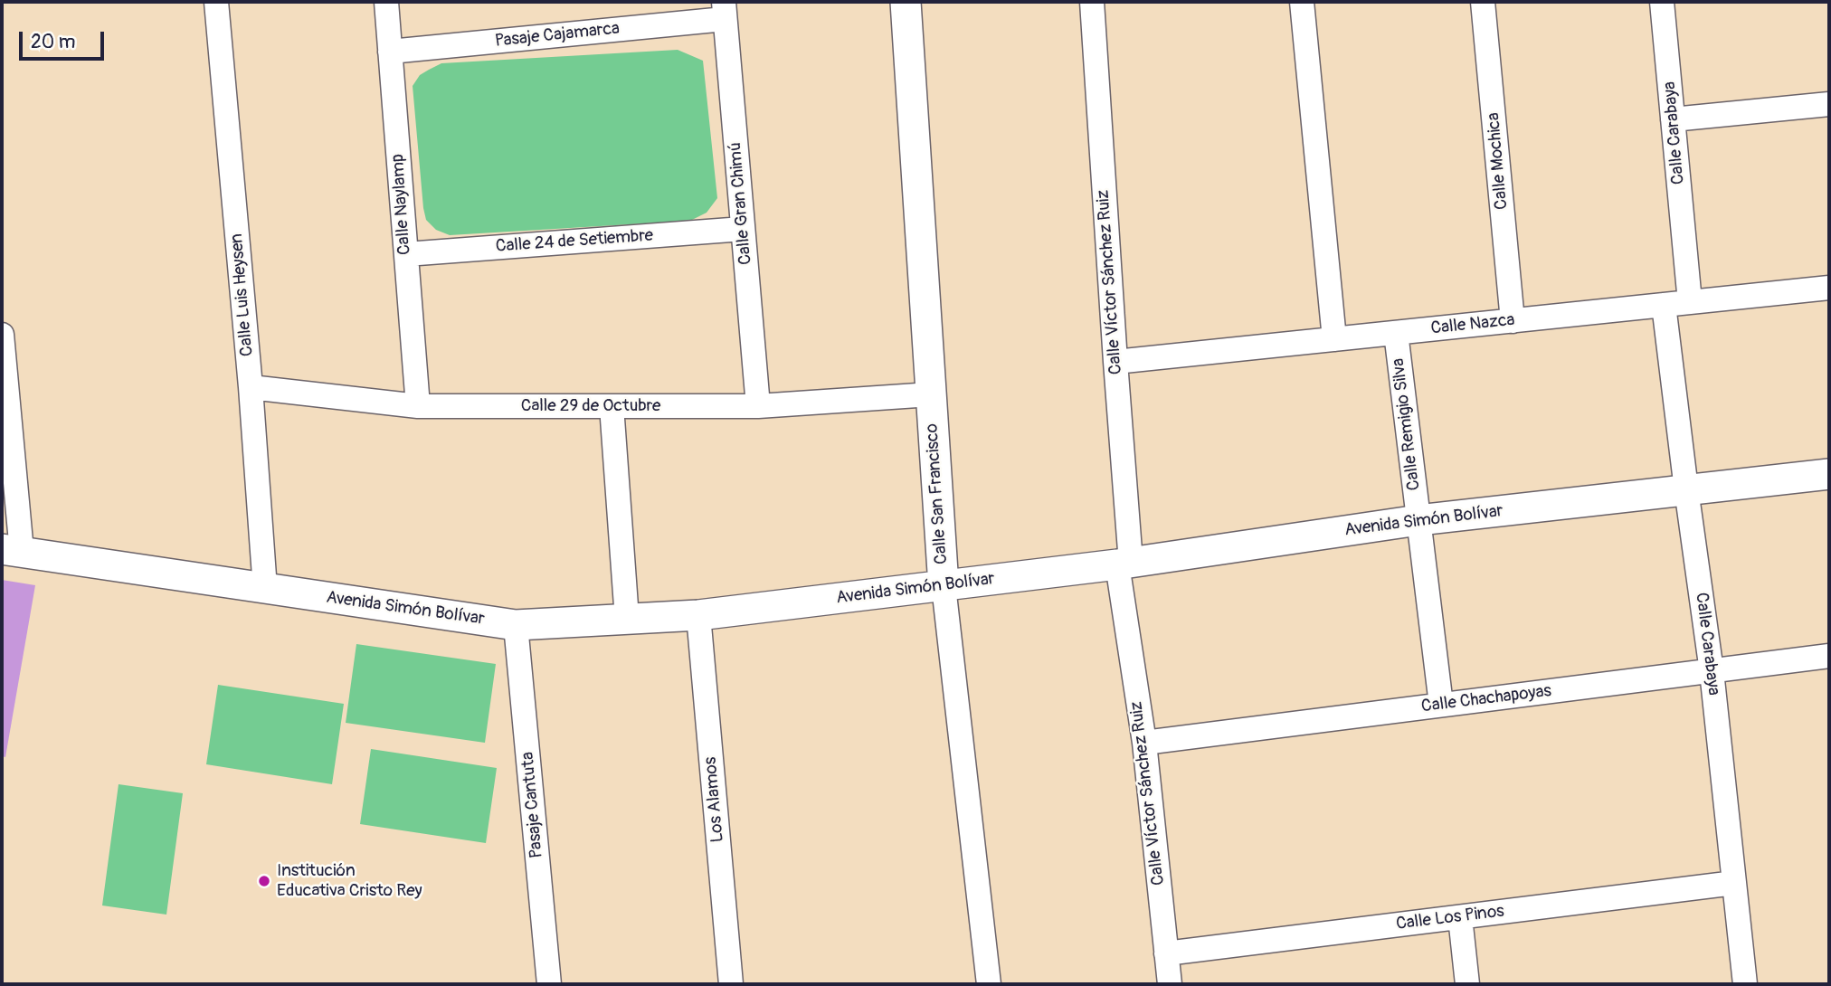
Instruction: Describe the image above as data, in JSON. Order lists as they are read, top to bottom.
{
  "streets": {
    "street": [
      "Pasaje Cajamarca",
      "Calle Carabaya",
      "Calle Mochica",
      "Calle Gran Chimú",
      "Calle Naylamp",
      "Calle 24 de Setiembre",
      "Calle Víctor Sánchez Ruiz",
      "Calle Luis Heysen",
      "Calle Nazca",
      "Calle 29 de Octubre",
      "Calle Remigio Silva",
      "Calle San Francisco",
      "Avenida Simón Bolívar",
      "Calle Chachapoyas",
      "Los Alamos",
      "Pasaje Cantuta",
      "Calle Los Pinos"
    ]
  },
  "crossings": [
    ["Pasaje Cajamarca", "Calle Gran Chimú"],
    ["Pasaje Cajamarca", "Calle Naylamp"],
    ["Calle Carabaya", "Calle Nazca"],
    ["Calle Carabaya", "Avenida Simón Bolívar"],
    ["Calle Carabaya", "Calle Chachapoyas"],
    ["Calle Carabaya", "Calle Los Pinos"],
    ["Calle Mochica", "Calle Nazca"],
    ["Calle Gran Chimú", "Calle 24 de Setiembre"],
    ["Calle Gran Chimú", "Calle 29 de Octubre"],
    ["Calle Naylamp", "Calle 24 de Setiembre"],
    ["Calle Naylamp", "Calle 29 de Octubre"],
    ["Calle Víctor Sánchez Ruiz", "Calle Nazca"],
    ["Calle Víctor Sánchez Ruiz", "Avenida Simón Bolívar"],
    ["Calle Víctor Sánchez Ruiz", "Calle Chachapoyas"],
    ["Calle Víctor Sánchez Ruiz", "Calle Los Pinos"],
    ["Calle Luis Heysen", "Calle 29 de Octubre"],
    ["Calle Luis Heysen", "Avenida Simón Bolívar"],
    ["Calle Nazca", "Calle Remigio Silva"],
    ["Calle 29 de Octubre", "Calle San Francisco"],
    ["Calle Remigio Silva", "Avenida Simón Bolívar"],
    ["Calle Remigio Silva", "Calle Chachapoyas"],
    ["Calle San Francisco", "Avenida Simón Bolívar"],
    ["Avenida Simón Bolívar", "Los Alamos"],
    ["Avenida Simón Bolívar", "Pasaje Cantuta"]
  ],
  "places": ["Institución Educativa Cristo Rey"],
  "scale_bar": "20 m"
}
